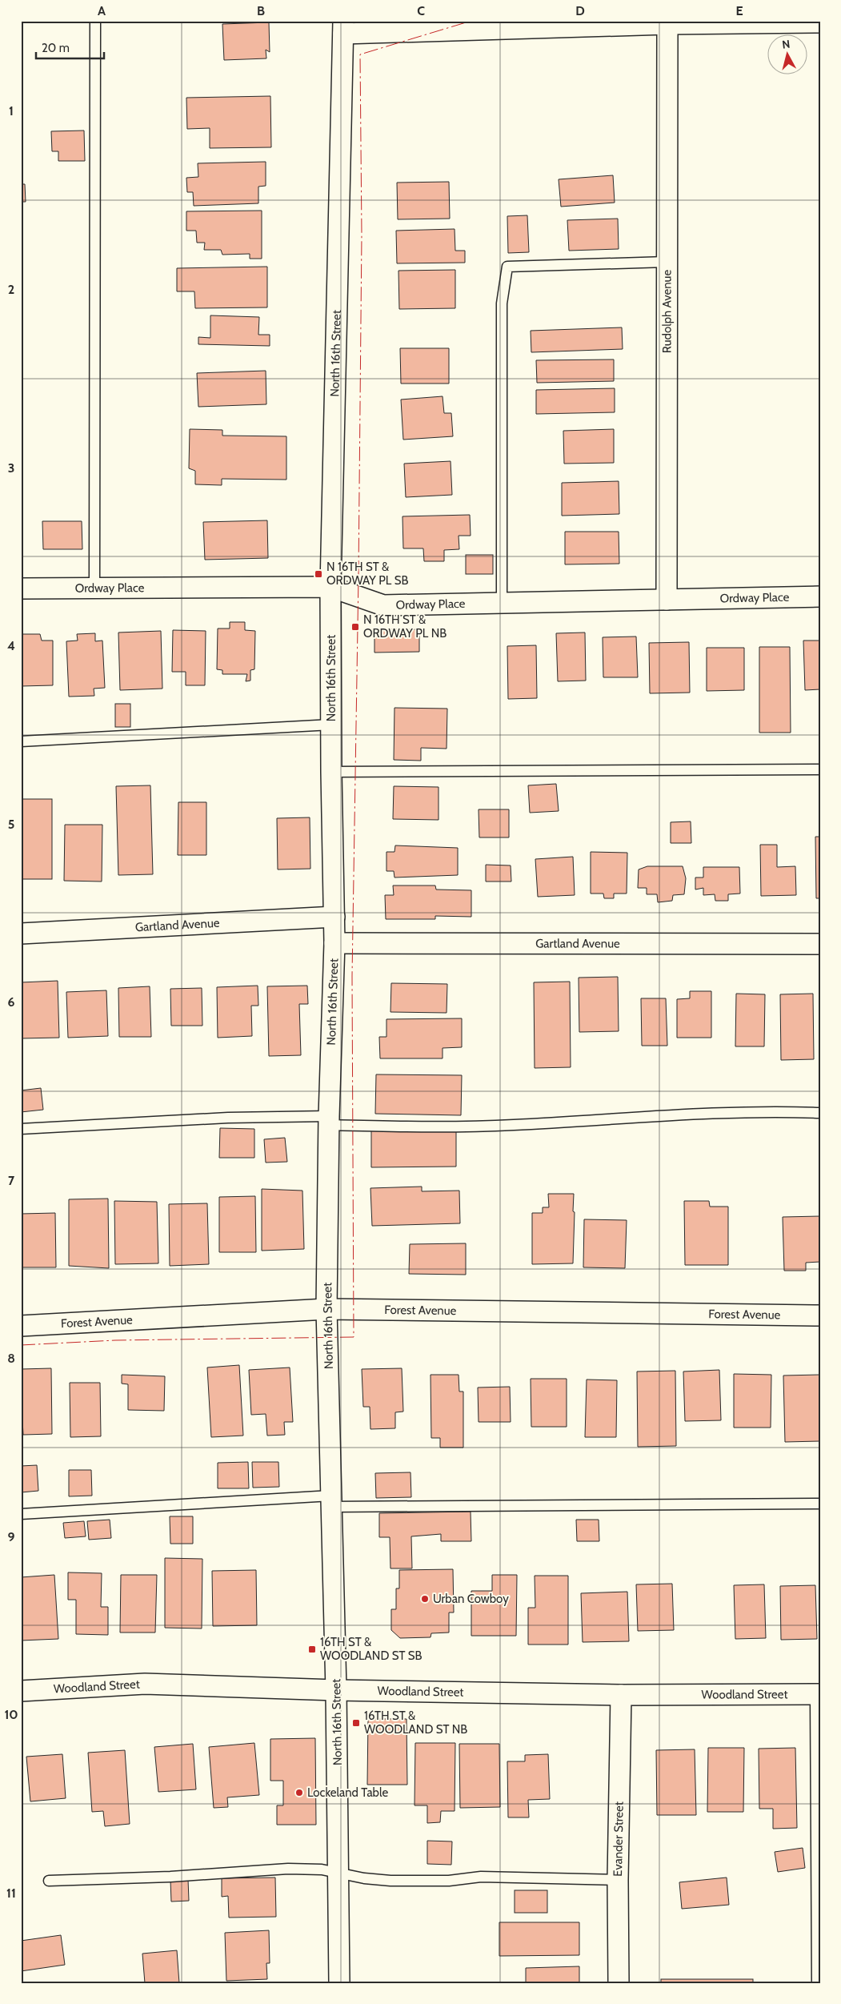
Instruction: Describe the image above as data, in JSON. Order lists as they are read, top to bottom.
{
  "streets": {
    "street": [
      "Rudolph Avenue",
      "North 16th Street",
      "Ordway Place",
      "Gartland Avenue",
      "Forest Avenue",
      "Woodland Street",
      "Evander Street"
    ]
  },
  "crossings": [
    ["Rudolph Avenue", "Ordway Place"],
    ["North 16th Street", "Ordway Place"],
    ["North 16th Street", "Gartland Avenue"],
    ["North 16th Street", "Forest Avenue"],
    ["North 16th Street", "Woodland Street"],
    ["Woodland Street", "Evander Street"]
  ],
  "places": {
    "transit": [
      "N 16TH ST & ORDWAY PL SB",
      "N 16TH ST & ORDWAY PL NB",
      "16TH ST & WOODLAND ST SB",
      "16TH ST & WOODLAND ST NB"
    ],
    "other": ["Urban Cowboy", "Lockeland Table"]
  },
  "scale_bar": "20 m",
  "north": "top",
  "grid": {
    "columns": [
      "A",
      "B",
      "C",
      "D",
      "E"
    ],
    "rows": [
      "1",
      "2",
      "3",
      "4",
      "5",
      "6",
      "7",
      "8",
      "9",
      "10",
      "11"
    ]
  }
}
